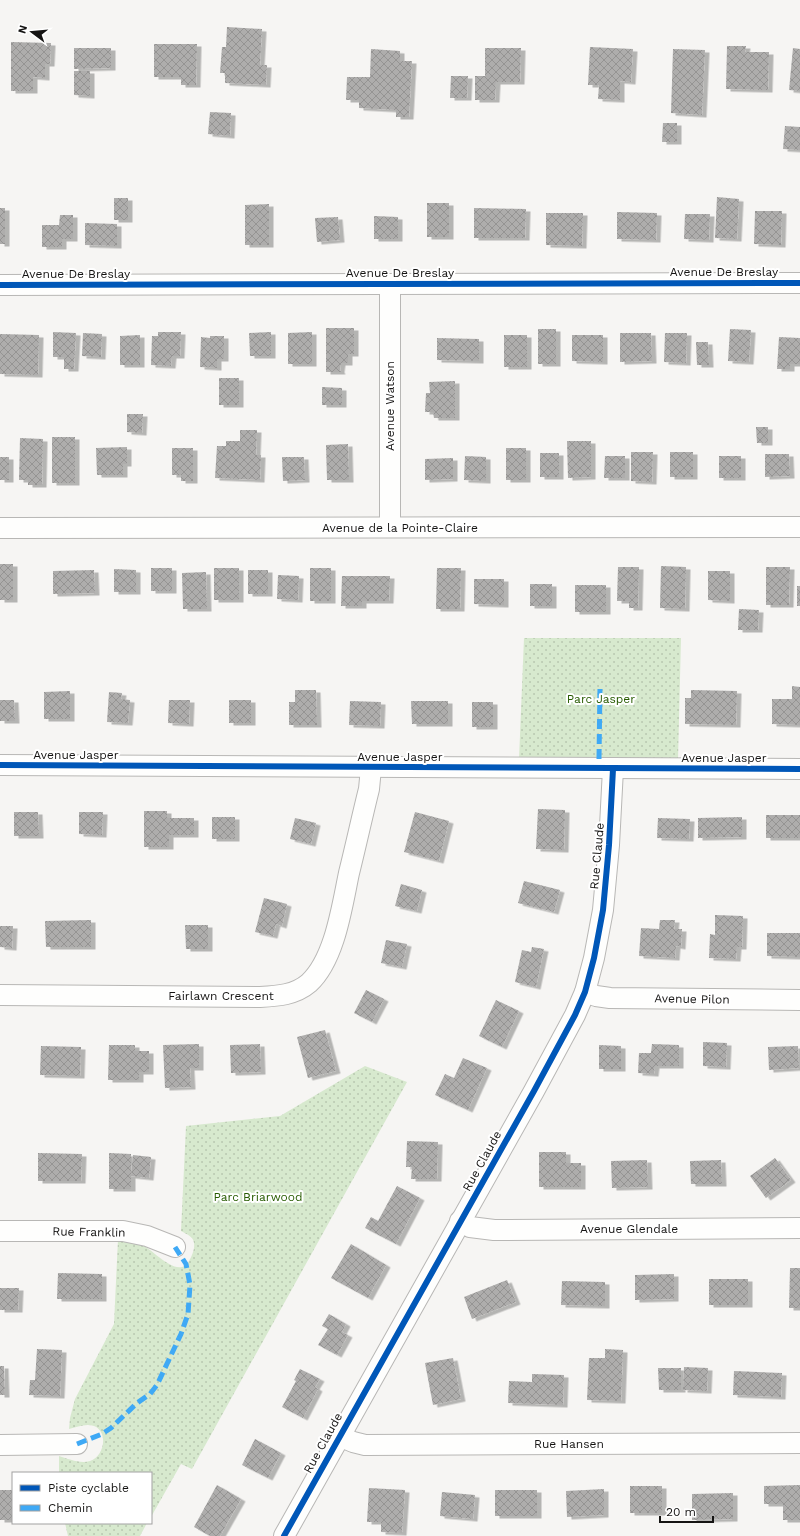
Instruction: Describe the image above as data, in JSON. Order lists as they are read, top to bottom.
{
  "streets": {
    "street": [
      "Avenue De Breslay",
      "Avenue Watson",
      "Avenue de la Pointe-Claire",
      "Avenue Jasper",
      "Rue Claude",
      "Fairlawn Crescent",
      "Avenue Pilon",
      "Avenue Glendale",
      "Rue Franklin",
      "Rue Hansen"
    ]
  },
  "crossings": [
    ["Avenue De Breslay", "Avenue Watson"],
    ["Avenue Watson", "Avenue de la Pointe-Claire"],
    ["Avenue Jasper", "Rue Claude"],
    ["Avenue Jasper", "Fairlawn Crescent"],
    ["Rue Claude", "Avenue Pilon"],
    ["Rue Claude", "Avenue Glendale"],
    ["Rue Claude", "Rue Hansen"]
  ],
  "parks": ["Parc Jasper", "Parc Briarwood"],
  "legend": ["Piste cyclable", "Chemin"],
  "scale_bar": "20 m",
  "north": "left"
}
